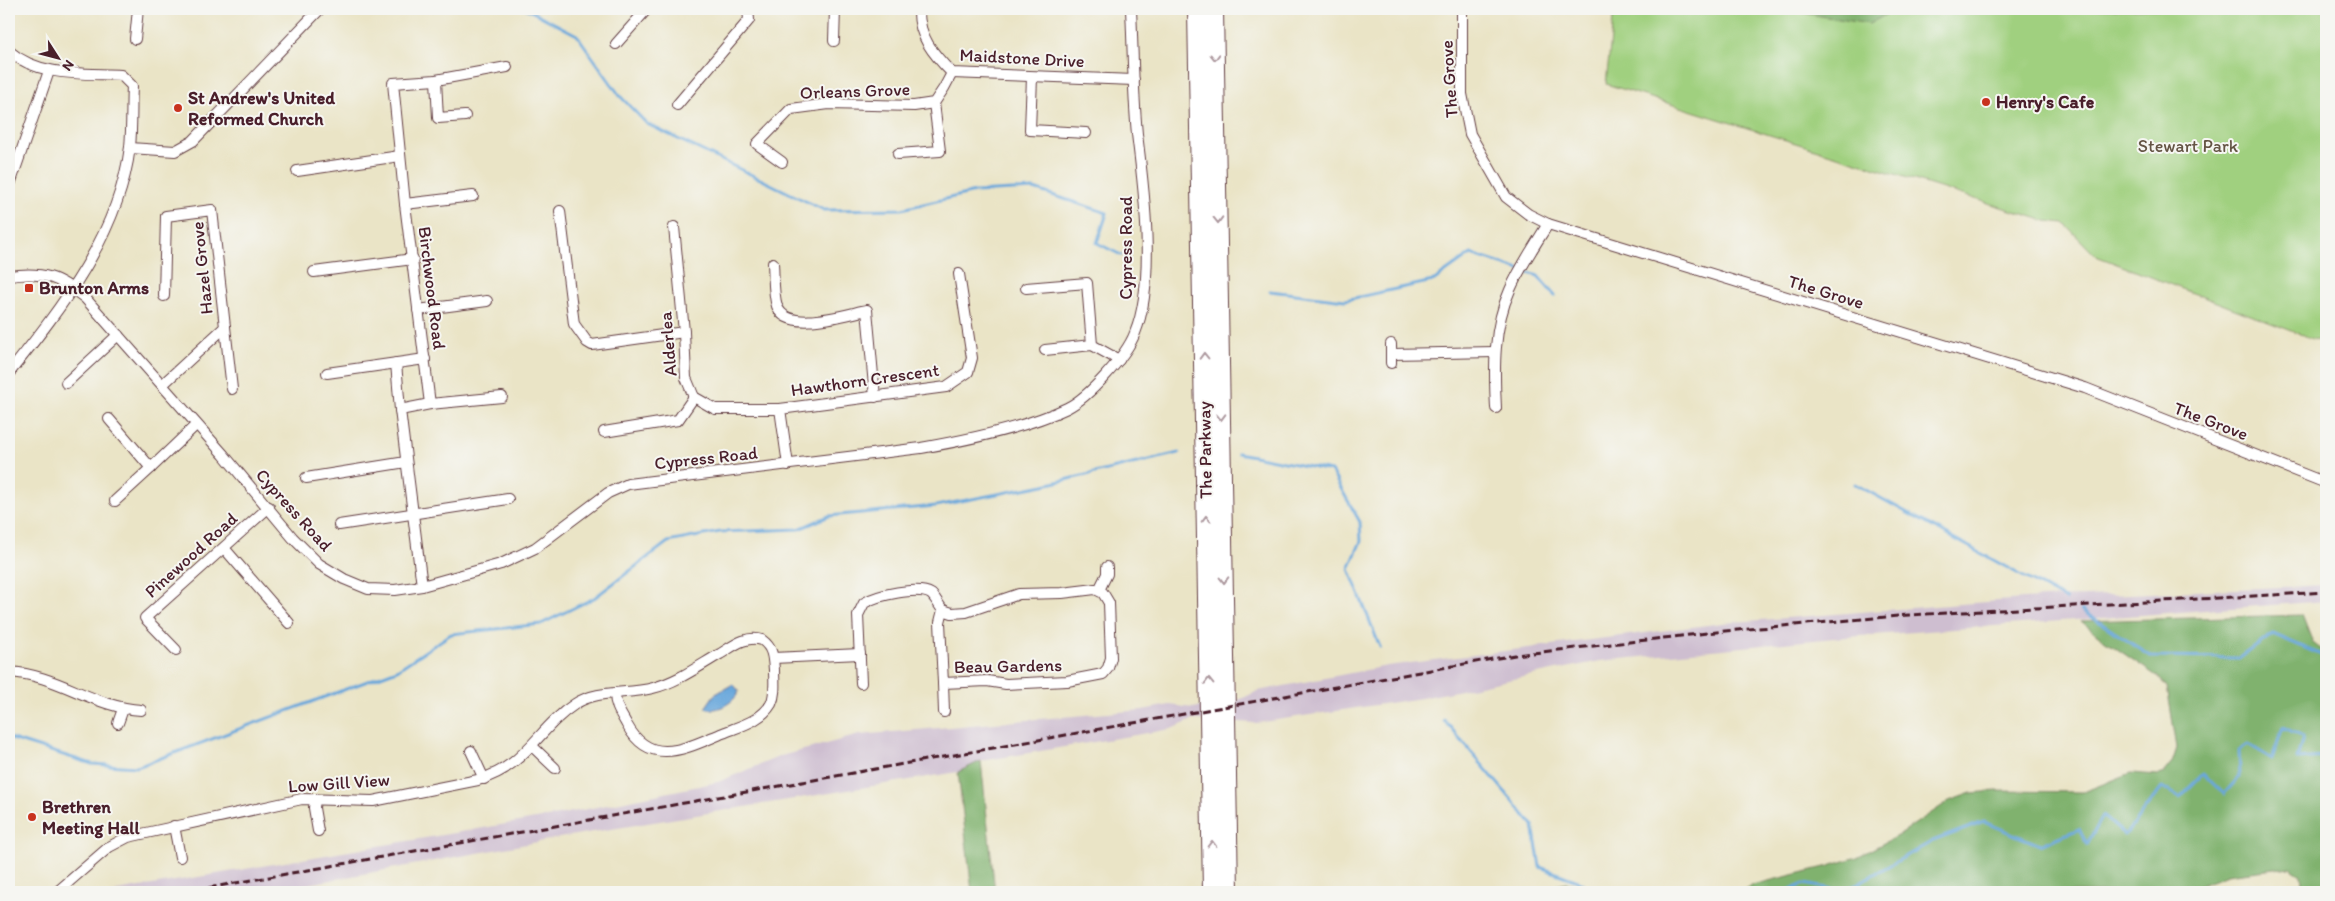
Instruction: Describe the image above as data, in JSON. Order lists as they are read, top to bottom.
{
  "streets": {
    "highway": ["The Parkway"],
    "street": [
      "Maidstone Drive",
      "The Grove",
      "Orleans Grove",
      "Cypress Road",
      "Hazel Grove",
      "Birchwood Road",
      "Alderlea",
      "Hawthorn Crescent",
      "Pinewood Road",
      "Beau Gardens",
      "Low Gill View"
    ]
  },
  "crossings": [
    ["Maidstone Drive", "Orleans Grove"],
    ["Maidstone Drive", "Cypress Road"],
    ["Cypress Road", "Hazel Grove"],
    ["Cypress Road", "Hawthorn Crescent"],
    ["Cypress Road", "Pinewood Road"],
    ["Alderlea", "Hawthorn Crescent"]
  ],
  "parks": ["Stewart Park"],
  "places": {
    "other": ["Henry's Cafe", "St Andrew's United Reformed Church", "Brethren Meeting Hall"],
    "transit": ["Brunton Arms"]
  },
  "north": "bottom right"
}
